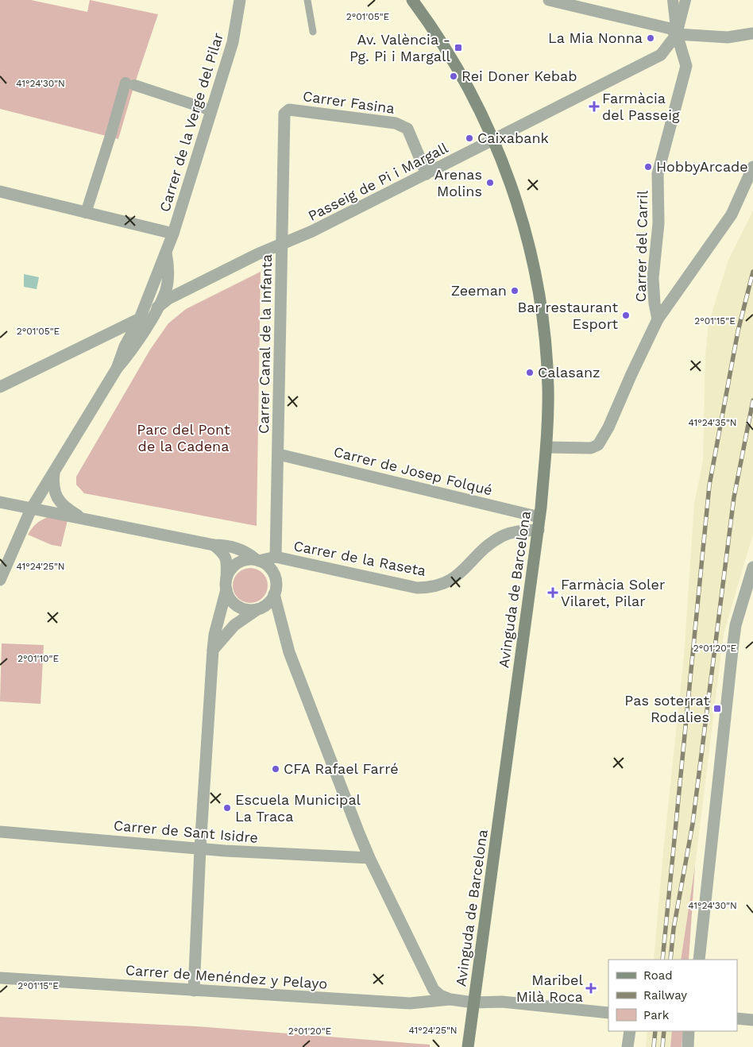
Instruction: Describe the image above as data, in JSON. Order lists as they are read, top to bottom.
{
  "streets": {
    "main road": ["Avinguda de Barcelona"],
    "street": [
      "Carrer Fasina",
      "Carrer de la Verge del Pilar",
      "Passeig de Pi i Margall",
      "Carrer del Carril",
      "Carrer Canal de la Infanta",
      "Carrer de Josep Folqué",
      "Carrer de la Raseta",
      "Carrer de Sant Isidre",
      "Carrer de Menéndez y Pelayo"
    ]
  },
  "crossings": [
    ["Carrer Fasina", "Passeig de Pi i Margall"],
    ["Carrer Fasina", "Carrer Canal de la Infanta"],
    ["Carrer de la Verge del Pilar", "Passeig de Pi i Margall"],
    ["Passeig de Pi i Margall", "Carrer del Carril"],
    ["Passeig de Pi i Margall", "Carrer Canal de la Infanta"],
    ["Passeig de Pi i Margall", "Avinguda de Barcelona"],
    ["Carrer del Carril", "Avinguda de Barcelona"],
    ["Carrer Canal de la Infanta", "Carrer de Josep Folqué"],
    ["Carrer Canal de la Infanta", "Carrer de la Raseta"],
    ["Carrer de Josep Folqué", "Avinguda de Barcelona"],
    ["Carrer de la Raseta", "Avinguda de Barcelona"]
  ],
  "parks": ["Parc del Pont de la Cadena"],
  "places": {
    "other": [
      "La Mia Nonna",
      "Rei Doner Kebab",
      "Caixabank",
      "HobbyArcade",
      "Arenas Molins",
      "Zeeman",
      "Bar restaurant Esport",
      "Calasanz",
      "CFA Rafael Farré",
      "Escuela Municipal La Traca"
    ],
    "transit": ["Av. València - Pg. Pi i Margall", "Pas soterrat Rodalies"],
    "health": ["Farmàcia del Passeig", "Farmàcia Soler Vilaret, Pilar", "Maribel Milà Roca"]
  },
  "legend": ["Road", "Railway", "Park"],
  "coordinates": [
    "2°01'05\"E",
    "41°24'30\"N",
    "2°01'15\"E",
    "41°24'35\"N",
    "41°24'25\"N",
    "2°01'20\"E",
    "2°01'10\"E"
  ]
}
